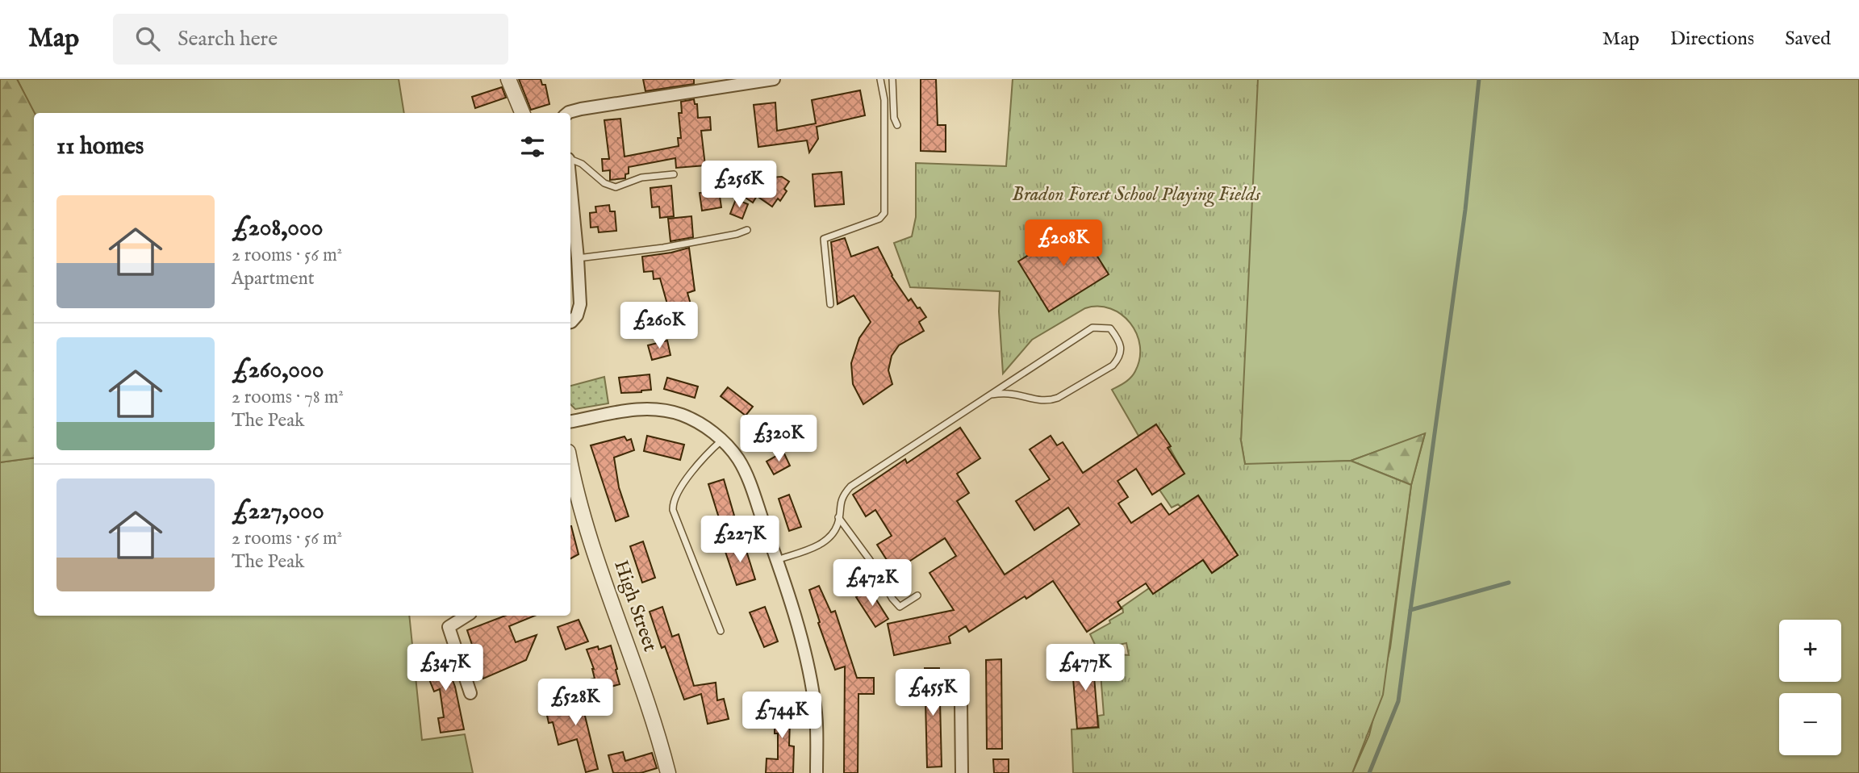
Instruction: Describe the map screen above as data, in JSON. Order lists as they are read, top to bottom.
{
  "streets": {
    "street": ["High Street"]
  },
  "parks": ["Bradon Forest School Playing Fields"],
  "page": {
    "header": "Map",
    "search": "Search here",
    "nav": ["Map", "Directions", "Saved"],
    "heading": "11 homes",
    "price": [
      "£256K",
      "£208K",
      "£260K",
      "£320K",
      "£227K",
      "£472K",
      "£347K",
      "£477K",
      "£455K",
      "£528K",
      "£744K"
    ],
    "list": [
      {
        "name": "£208,000",
        "note": "2 rooms · 56 m² · Apartment"
      },
      {
        "name": "£260,000",
        "note": "2 rooms · 78 m² · The Peak"
      },
      {
        "name": "£227,000",
        "note": "2 rooms · 56 m² · The Peak"
      }
    ],
    "map_buttons": ["+", "−"]
  }
}
